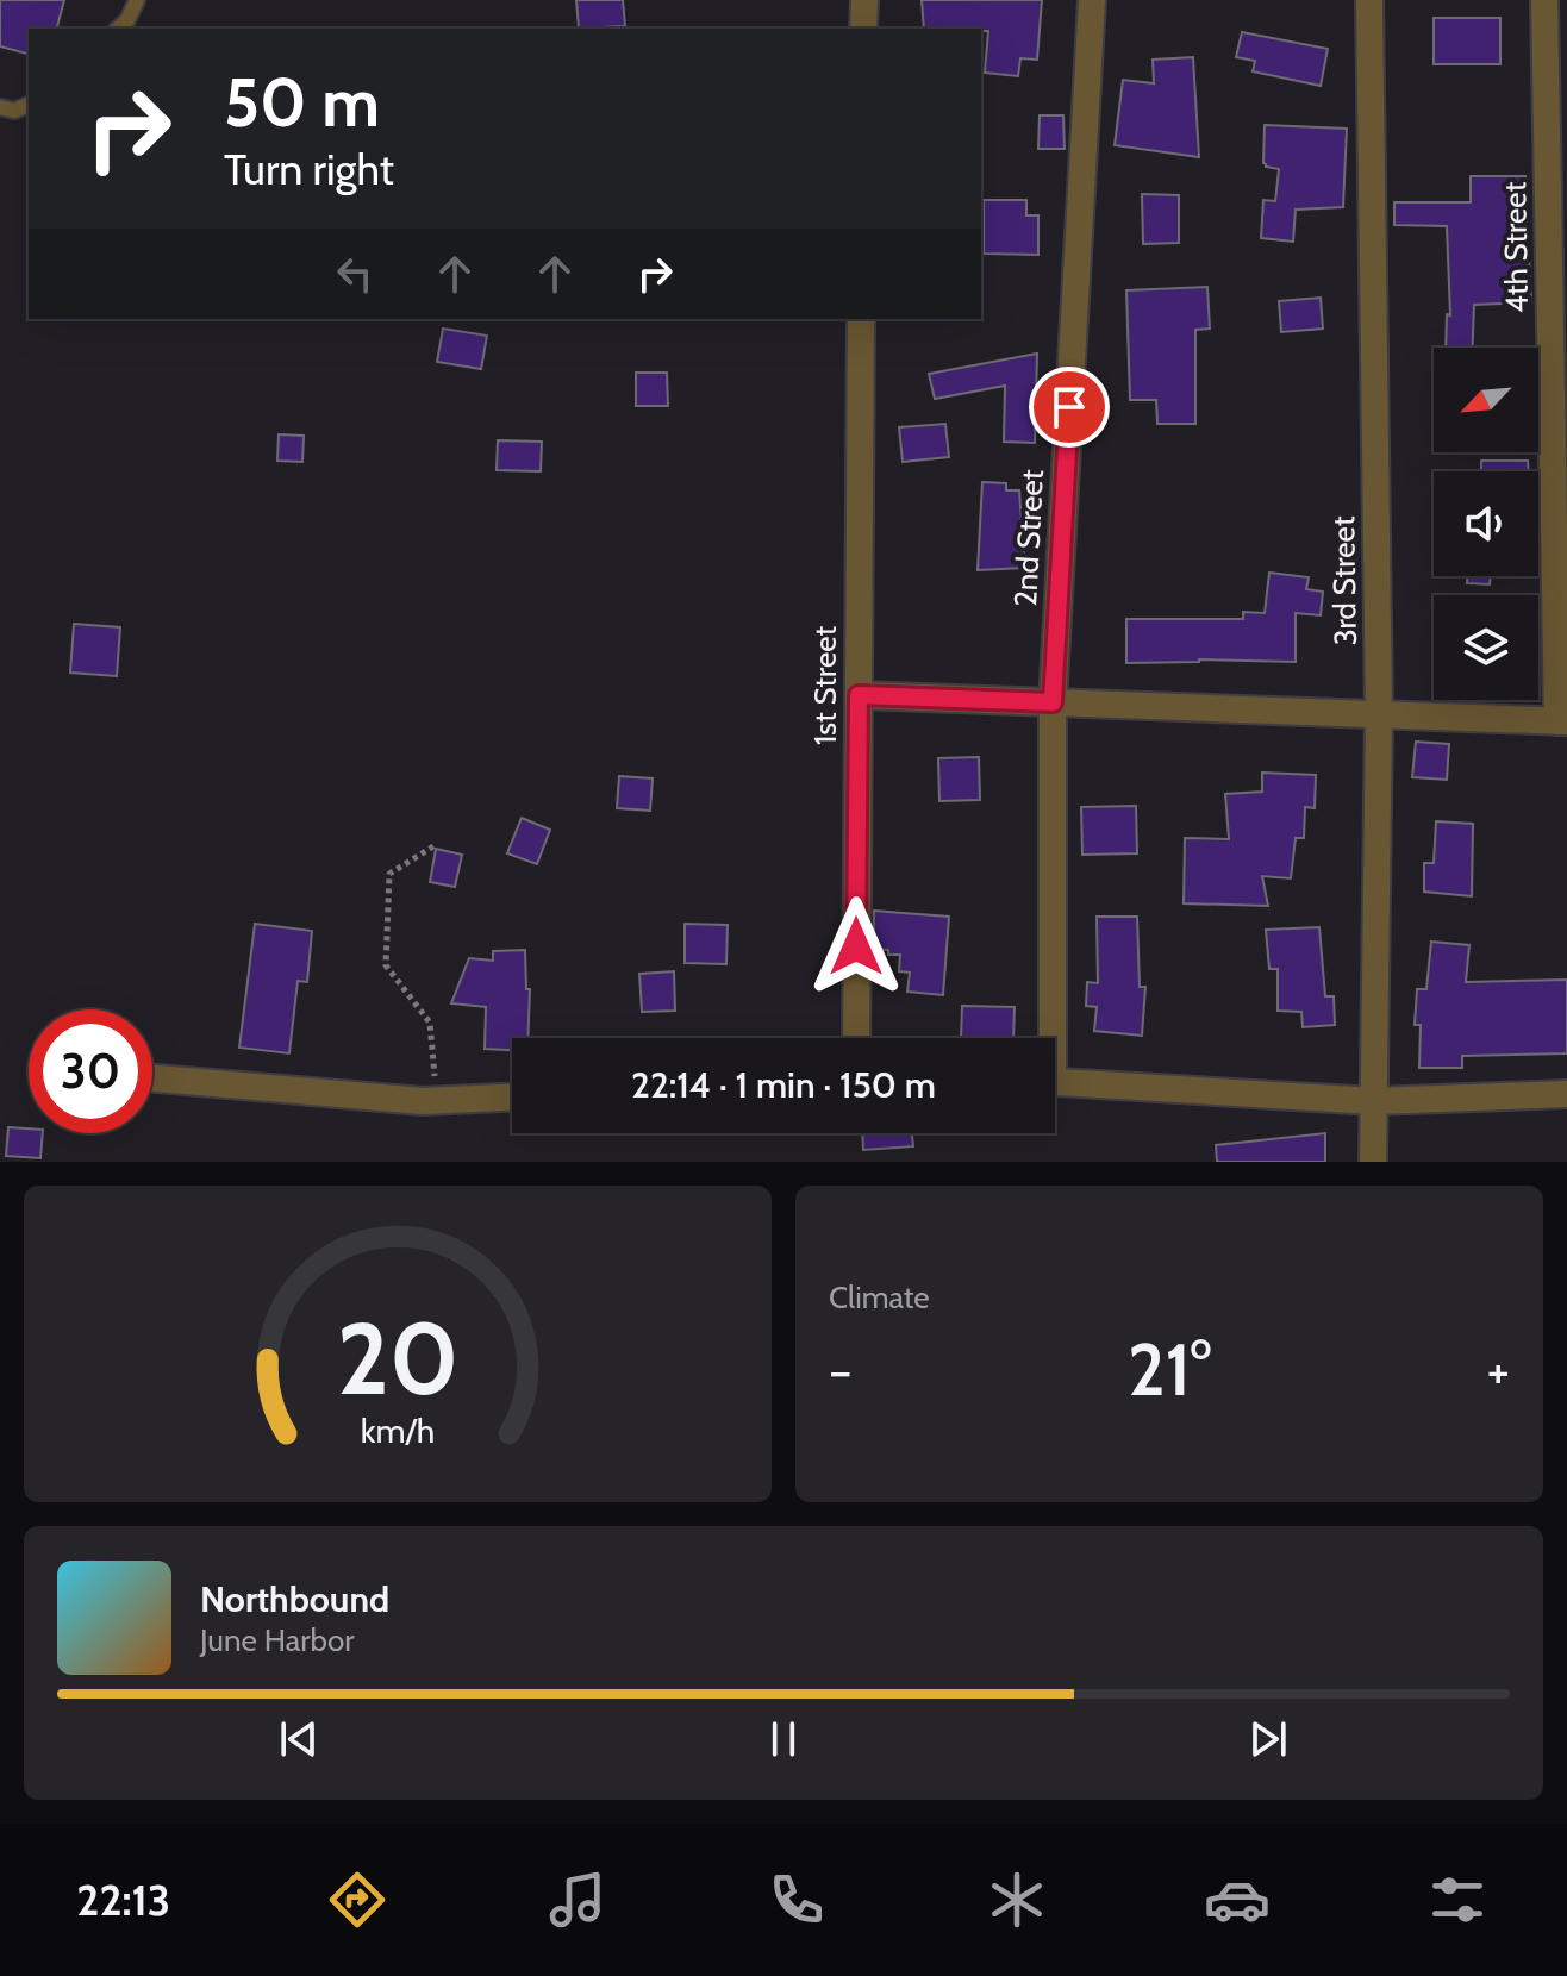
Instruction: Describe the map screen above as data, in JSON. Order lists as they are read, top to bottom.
{
  "streets": {
    "street": [
      "4th Street",
      "2nd Street",
      "3rd Street",
      "1st Street"
    ]
  },
  "north": "bottom left",
  "page": {
    "turn": ["50 m", "Turn right"],
    "limit": "30",
    "trip": "22:14 · 1 min · 150 m",
    "tile": "Climate",
    "heat": ["−", "21°", "+"],
    "song": ["Northbound", "June Harbor"],
    "tabs": "22:13",
    "gauge": ["20", "km/h"]
  }
}
